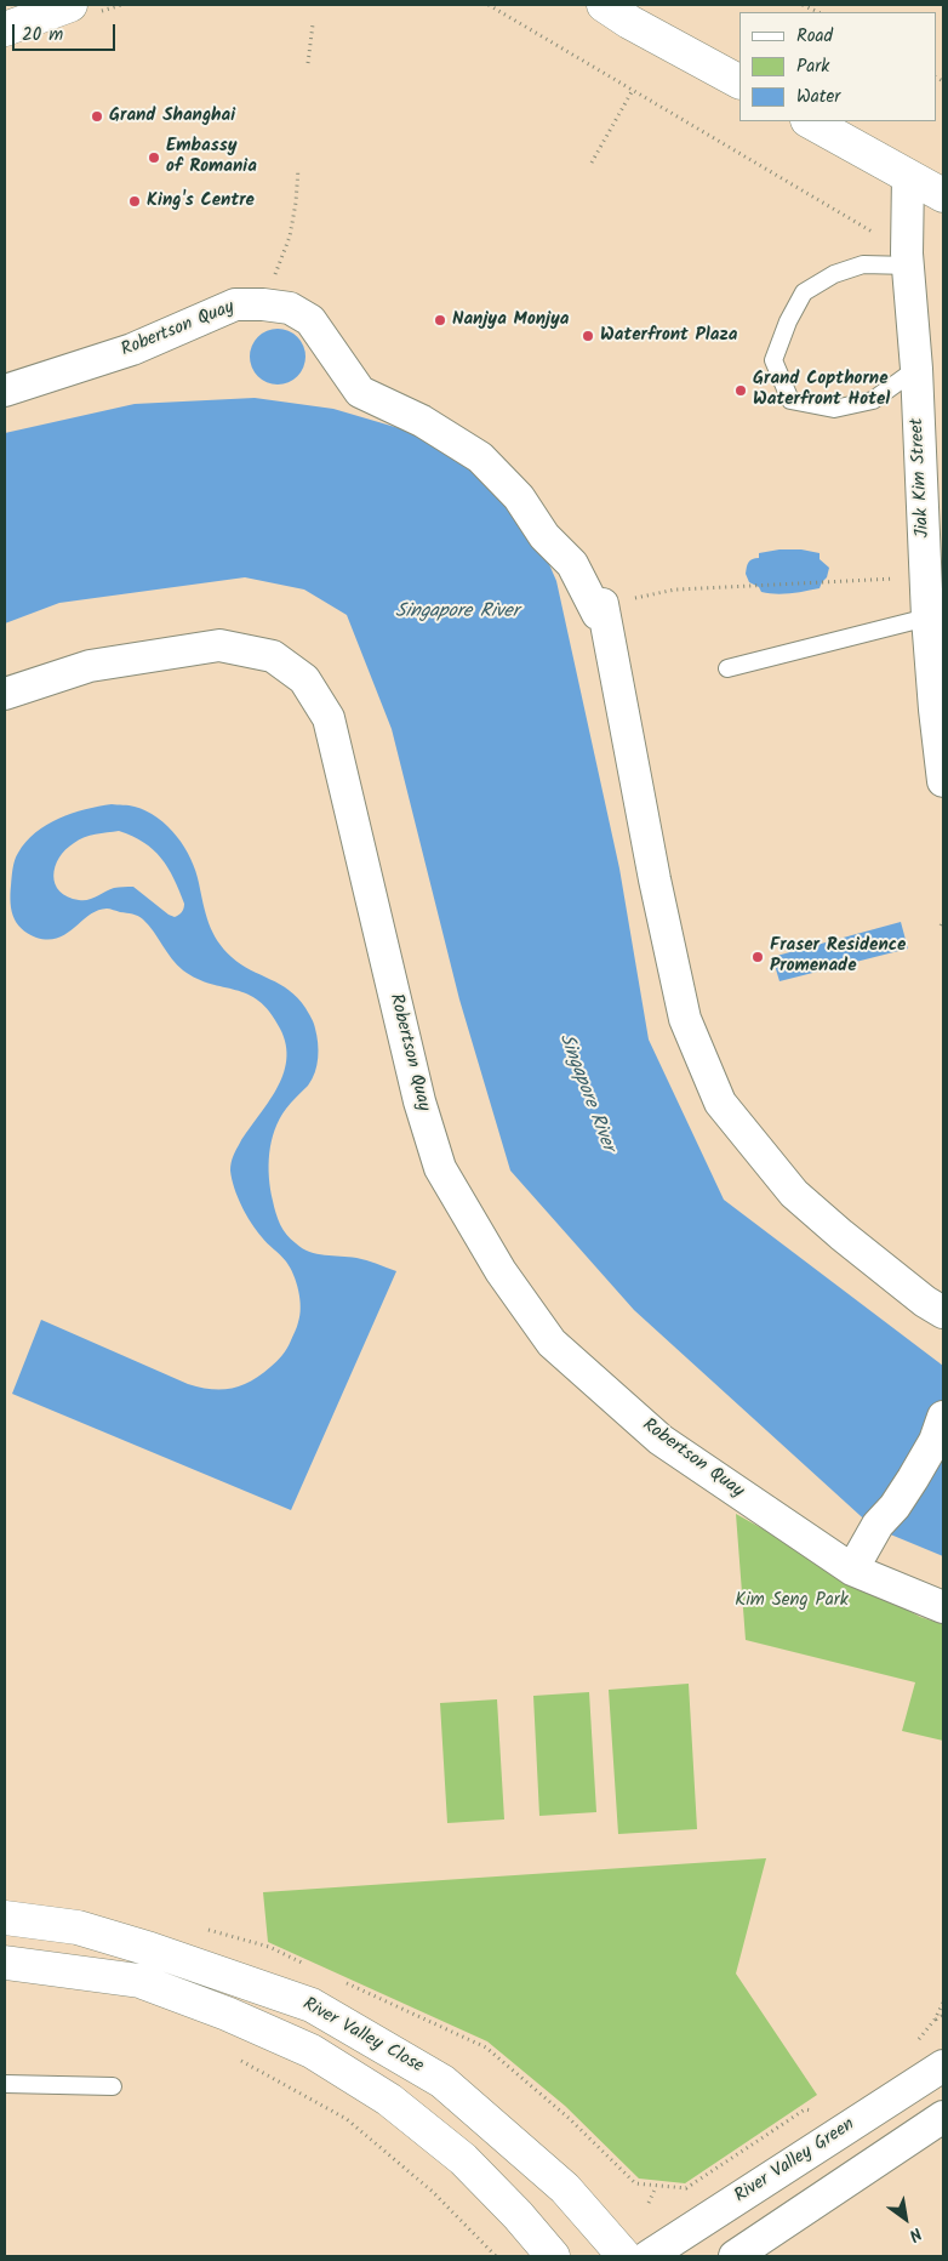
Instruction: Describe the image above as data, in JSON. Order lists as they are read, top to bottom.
{
  "streets": {
    "street": [
      "Robertson Quay",
      "Jiak Kim Street",
      "River Valley Close",
      "River Valley Green"
    ]
  },
  "water": ["Singapore River"],
  "parks": ["Kim Seng Park"],
  "places": [
    "Grand Shanghai",
    "Embassy of Romania",
    "King's Centre",
    "Nanjya Monjya",
    "Waterfront Plaza",
    "Grand Copthorne Waterfront Hotel",
    "Fraser Residence Promenade"
  ],
  "legend": ["Road", "Park", "Water"],
  "scale_bar": "20 m",
  "north": "bottom right"
}
